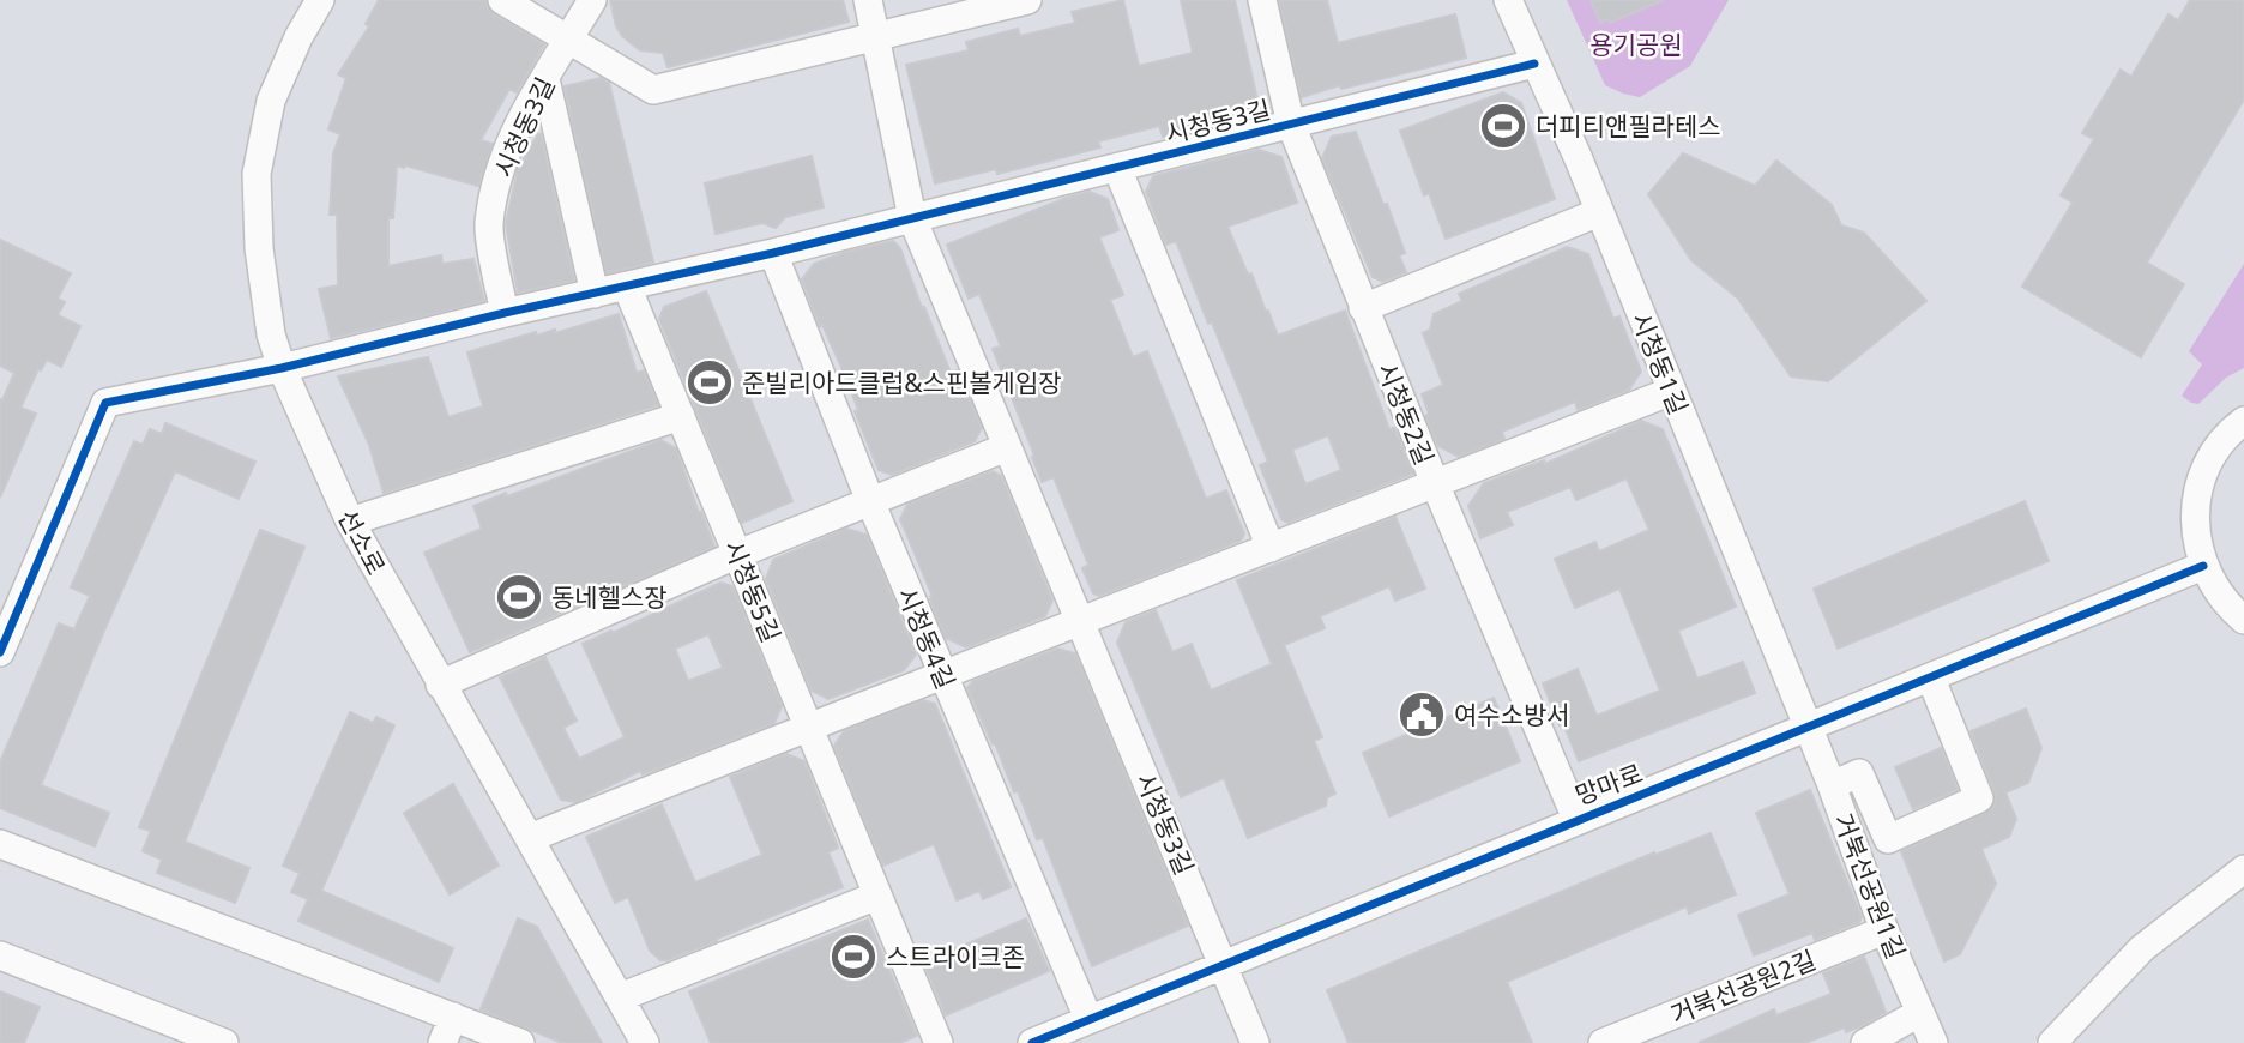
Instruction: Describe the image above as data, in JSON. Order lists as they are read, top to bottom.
{
  "streets": {
    "street": [
      "시청동3길",
      "시청동1길",
      "시청동2길",
      "선소로",
      "시청동5길",
      "시청동4길",
      "망마로",
      "거북선공원1길",
      "거북선공원2길"
    ]
  },
  "crossings": [
    ["시청동3길", "시청동1길"],
    ["시청동3길", "시청동2길"],
    ["시청동3길", "망마로"],
    ["시청동1길", "망마로"],
    ["시청동1길", "거북선공원1길"],
    ["시청동2길", "망마로"],
    ["시청동4길", "망마로"],
    ["망마로", "거북선공원1길"],
    ["거북선공원1길", "거북선공원2길"]
  ],
  "parks": ["용기공원"],
  "places": {
    "sports": [
      "더피티앤필라테스",
      "준빌리아드클럽&스핀볼게임장",
      "동네헬스장",
      "스트라이크존"
    ],
    "public building": ["여수소방서"]
  }
}
